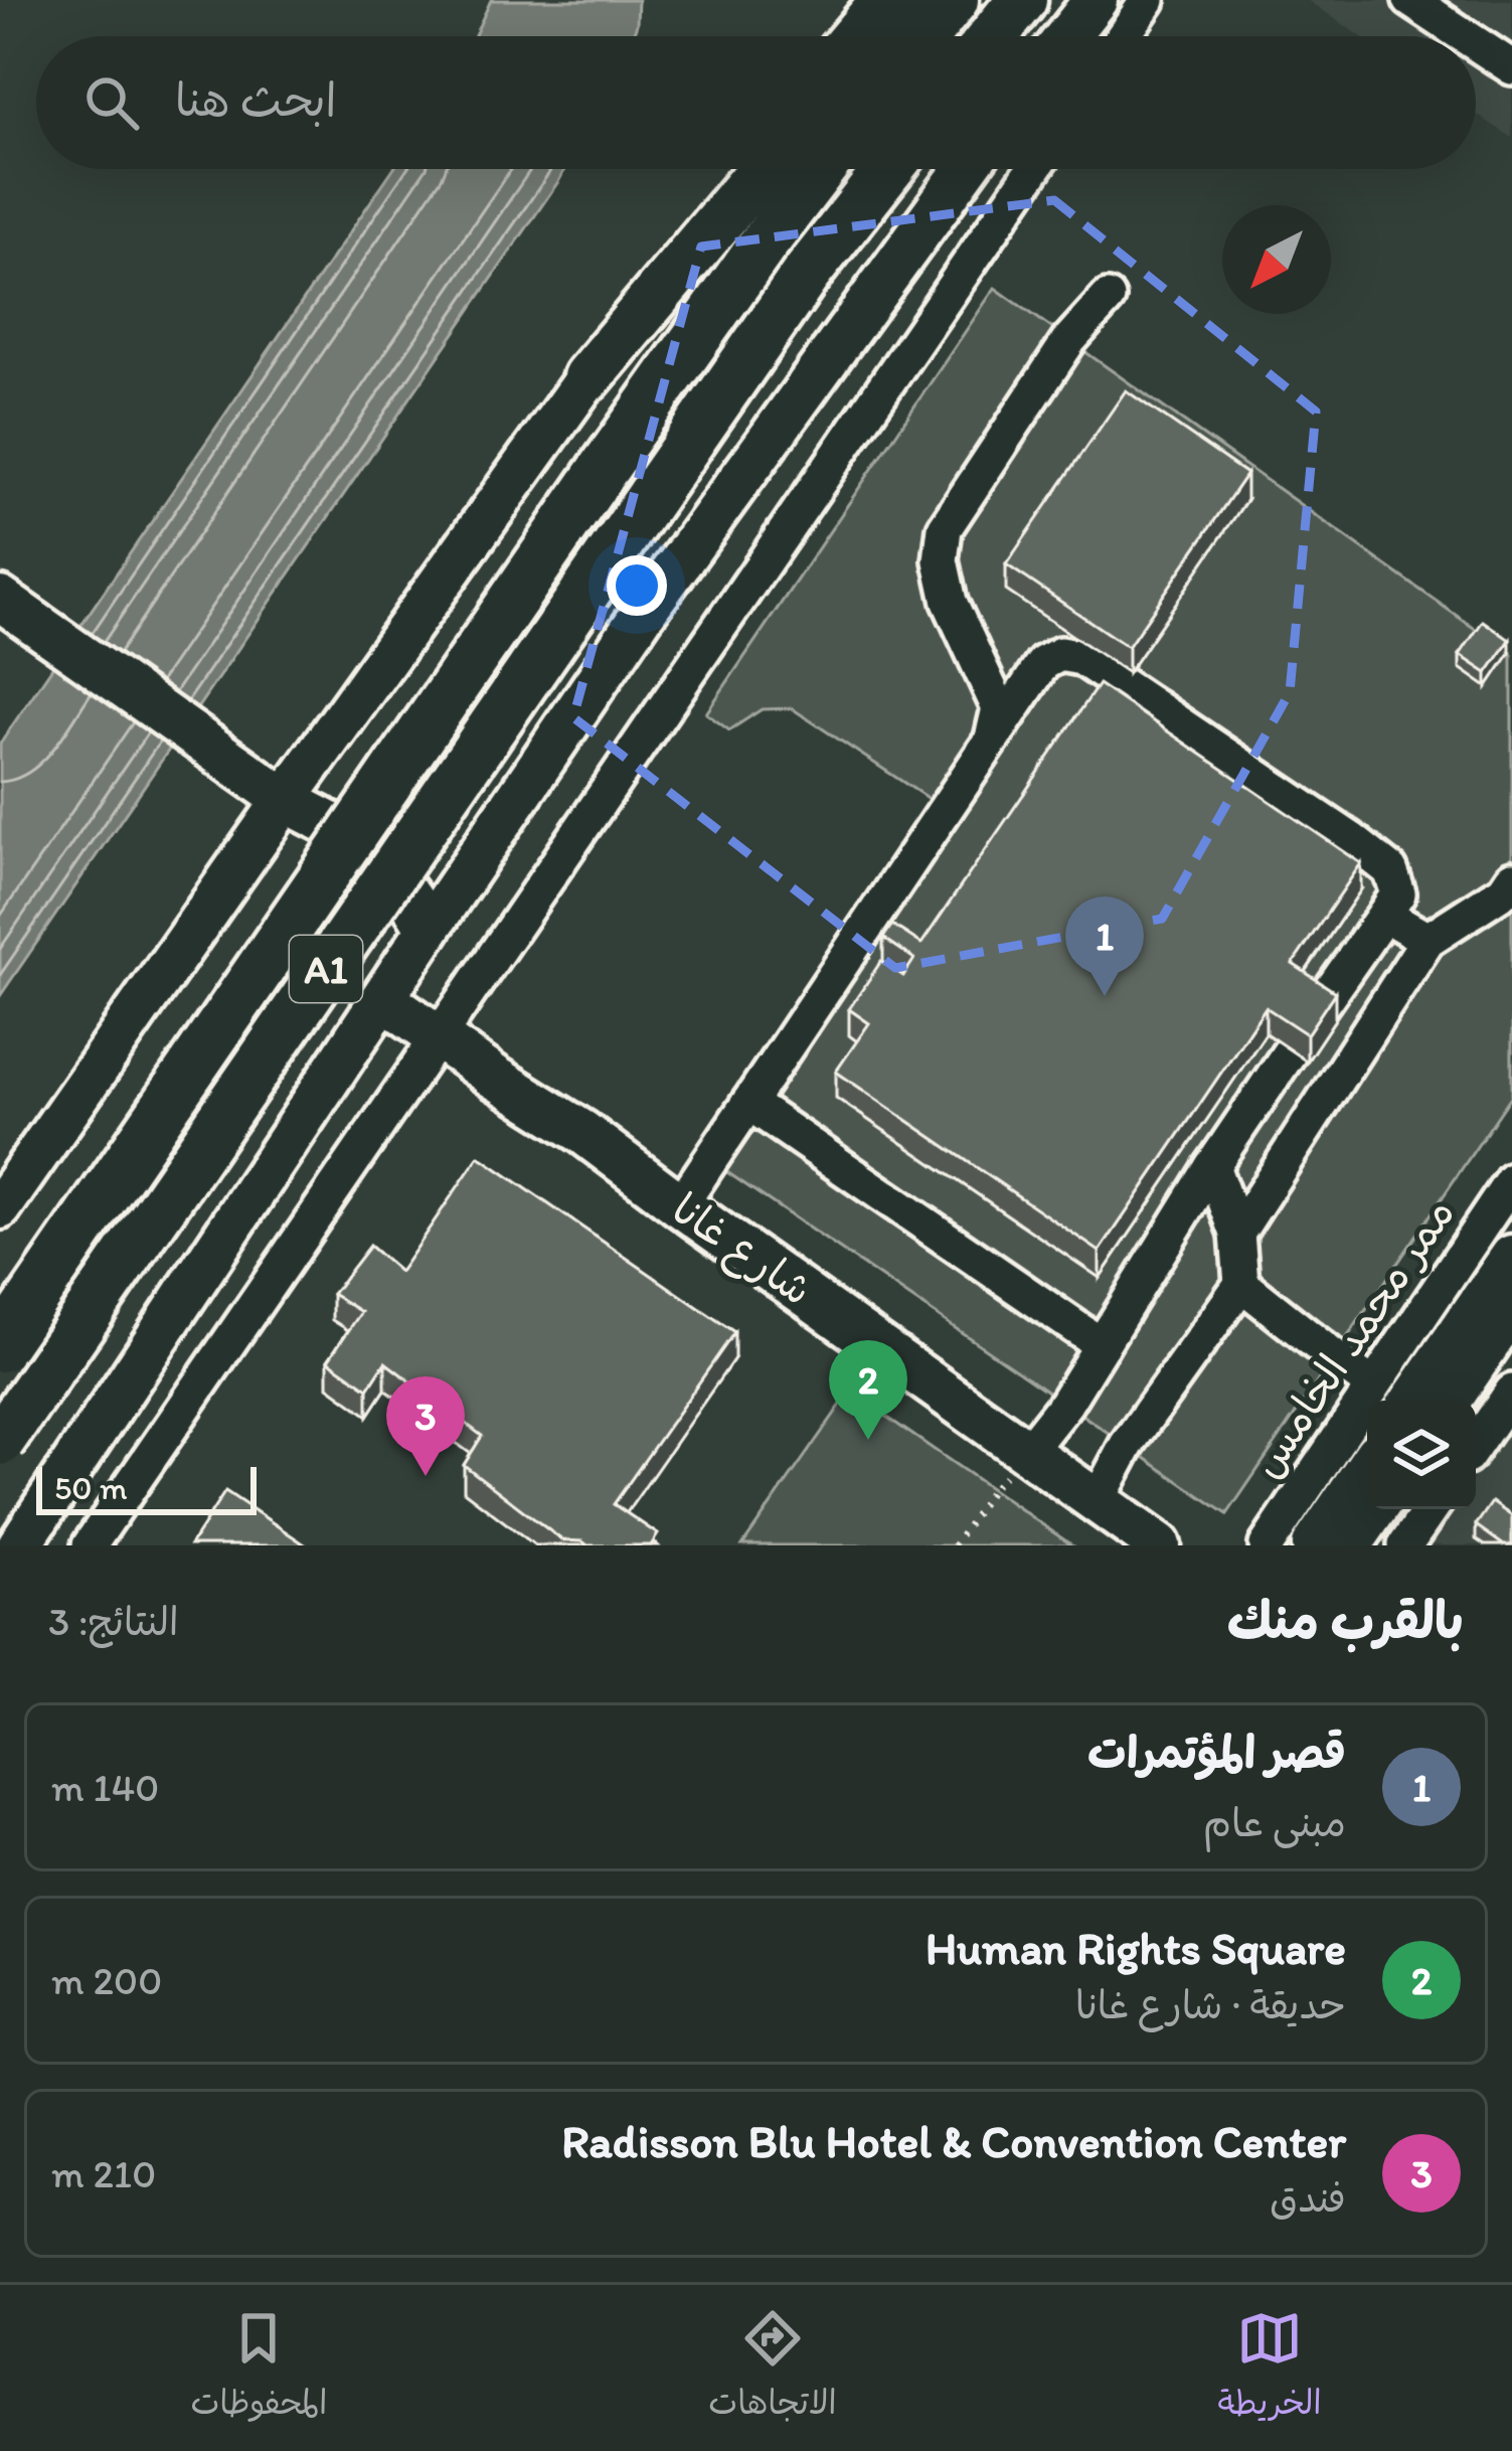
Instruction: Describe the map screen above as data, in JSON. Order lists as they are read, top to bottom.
{
  "streets": {
    "highway": ["A1"],
    "main road": ["شارع غانا"],
    "street": ["ممر محمد الخامس"]
  },
  "scale_bar": "50 m",
  "north": "bottom left",
  "page": {
    "search": "ابحث هنا",
    "pins": ["1", "2", "3"],
    "scale": "50 m",
    "heading": ["بالقرب منك", "النتائج: 3"],
    "list": [
      {
        "mark": "1",
        "name": "قصر المؤتمرات",
        "note": "مبنى عام",
        "value": "140 m"
      },
      {
        "mark": "2",
        "name": "Human Rights Square",
        "note": "حديقة · شارع غانا",
        "value": "200 m"
      },
      {
        "mark": "3",
        "name": "Radisson Blu Hotel & Convention Center",
        "note": "فندق",
        "value": "210 m"
      }
    ],
    "nav": ["الخريطة", "الاتجاهات", "المحفوظات"]
  }
}
